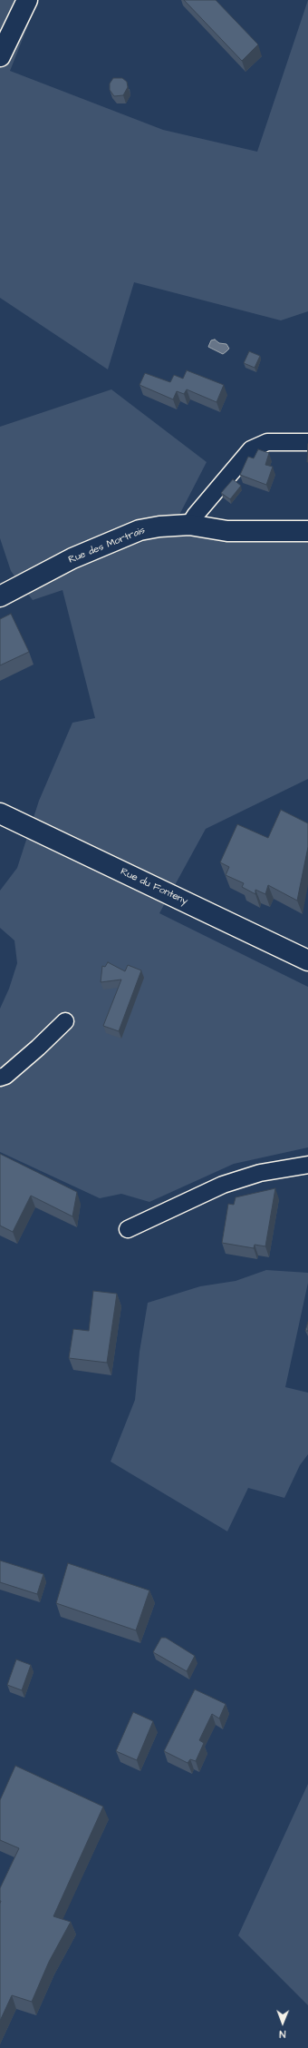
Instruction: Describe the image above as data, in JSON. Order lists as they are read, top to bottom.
{
  "streets": {
    "street": ["Rue des Mortrais", "Rue du Fonteny"]
  },
  "north": "bottom"
}
